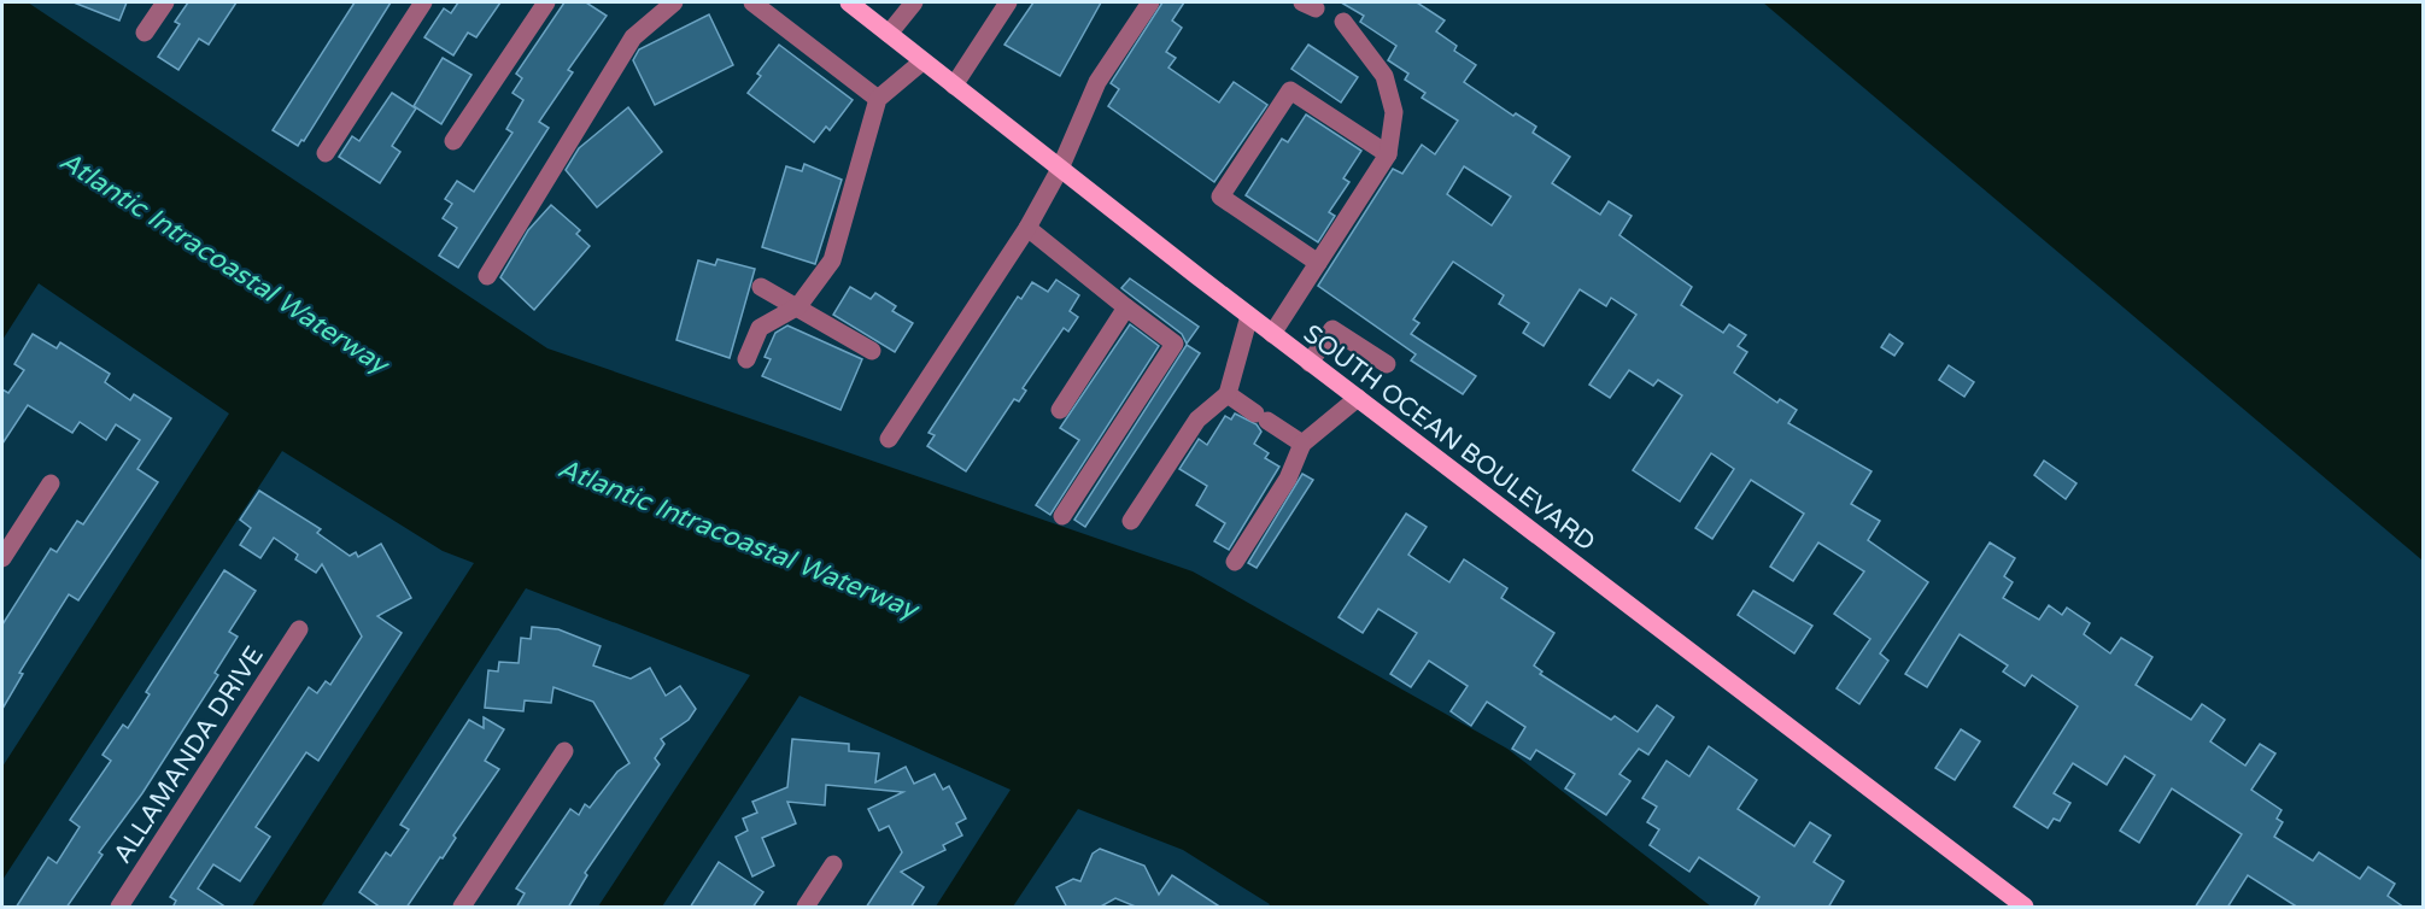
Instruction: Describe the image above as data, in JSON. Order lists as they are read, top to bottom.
{
  "streets": {
    "main road": ["SOUTH OCEAN BOULEVARD"],
    "street": ["ALLAMANDA DRIVE"]
  },
  "water": ["Atlantic Intracoastal Waterway"]
}
